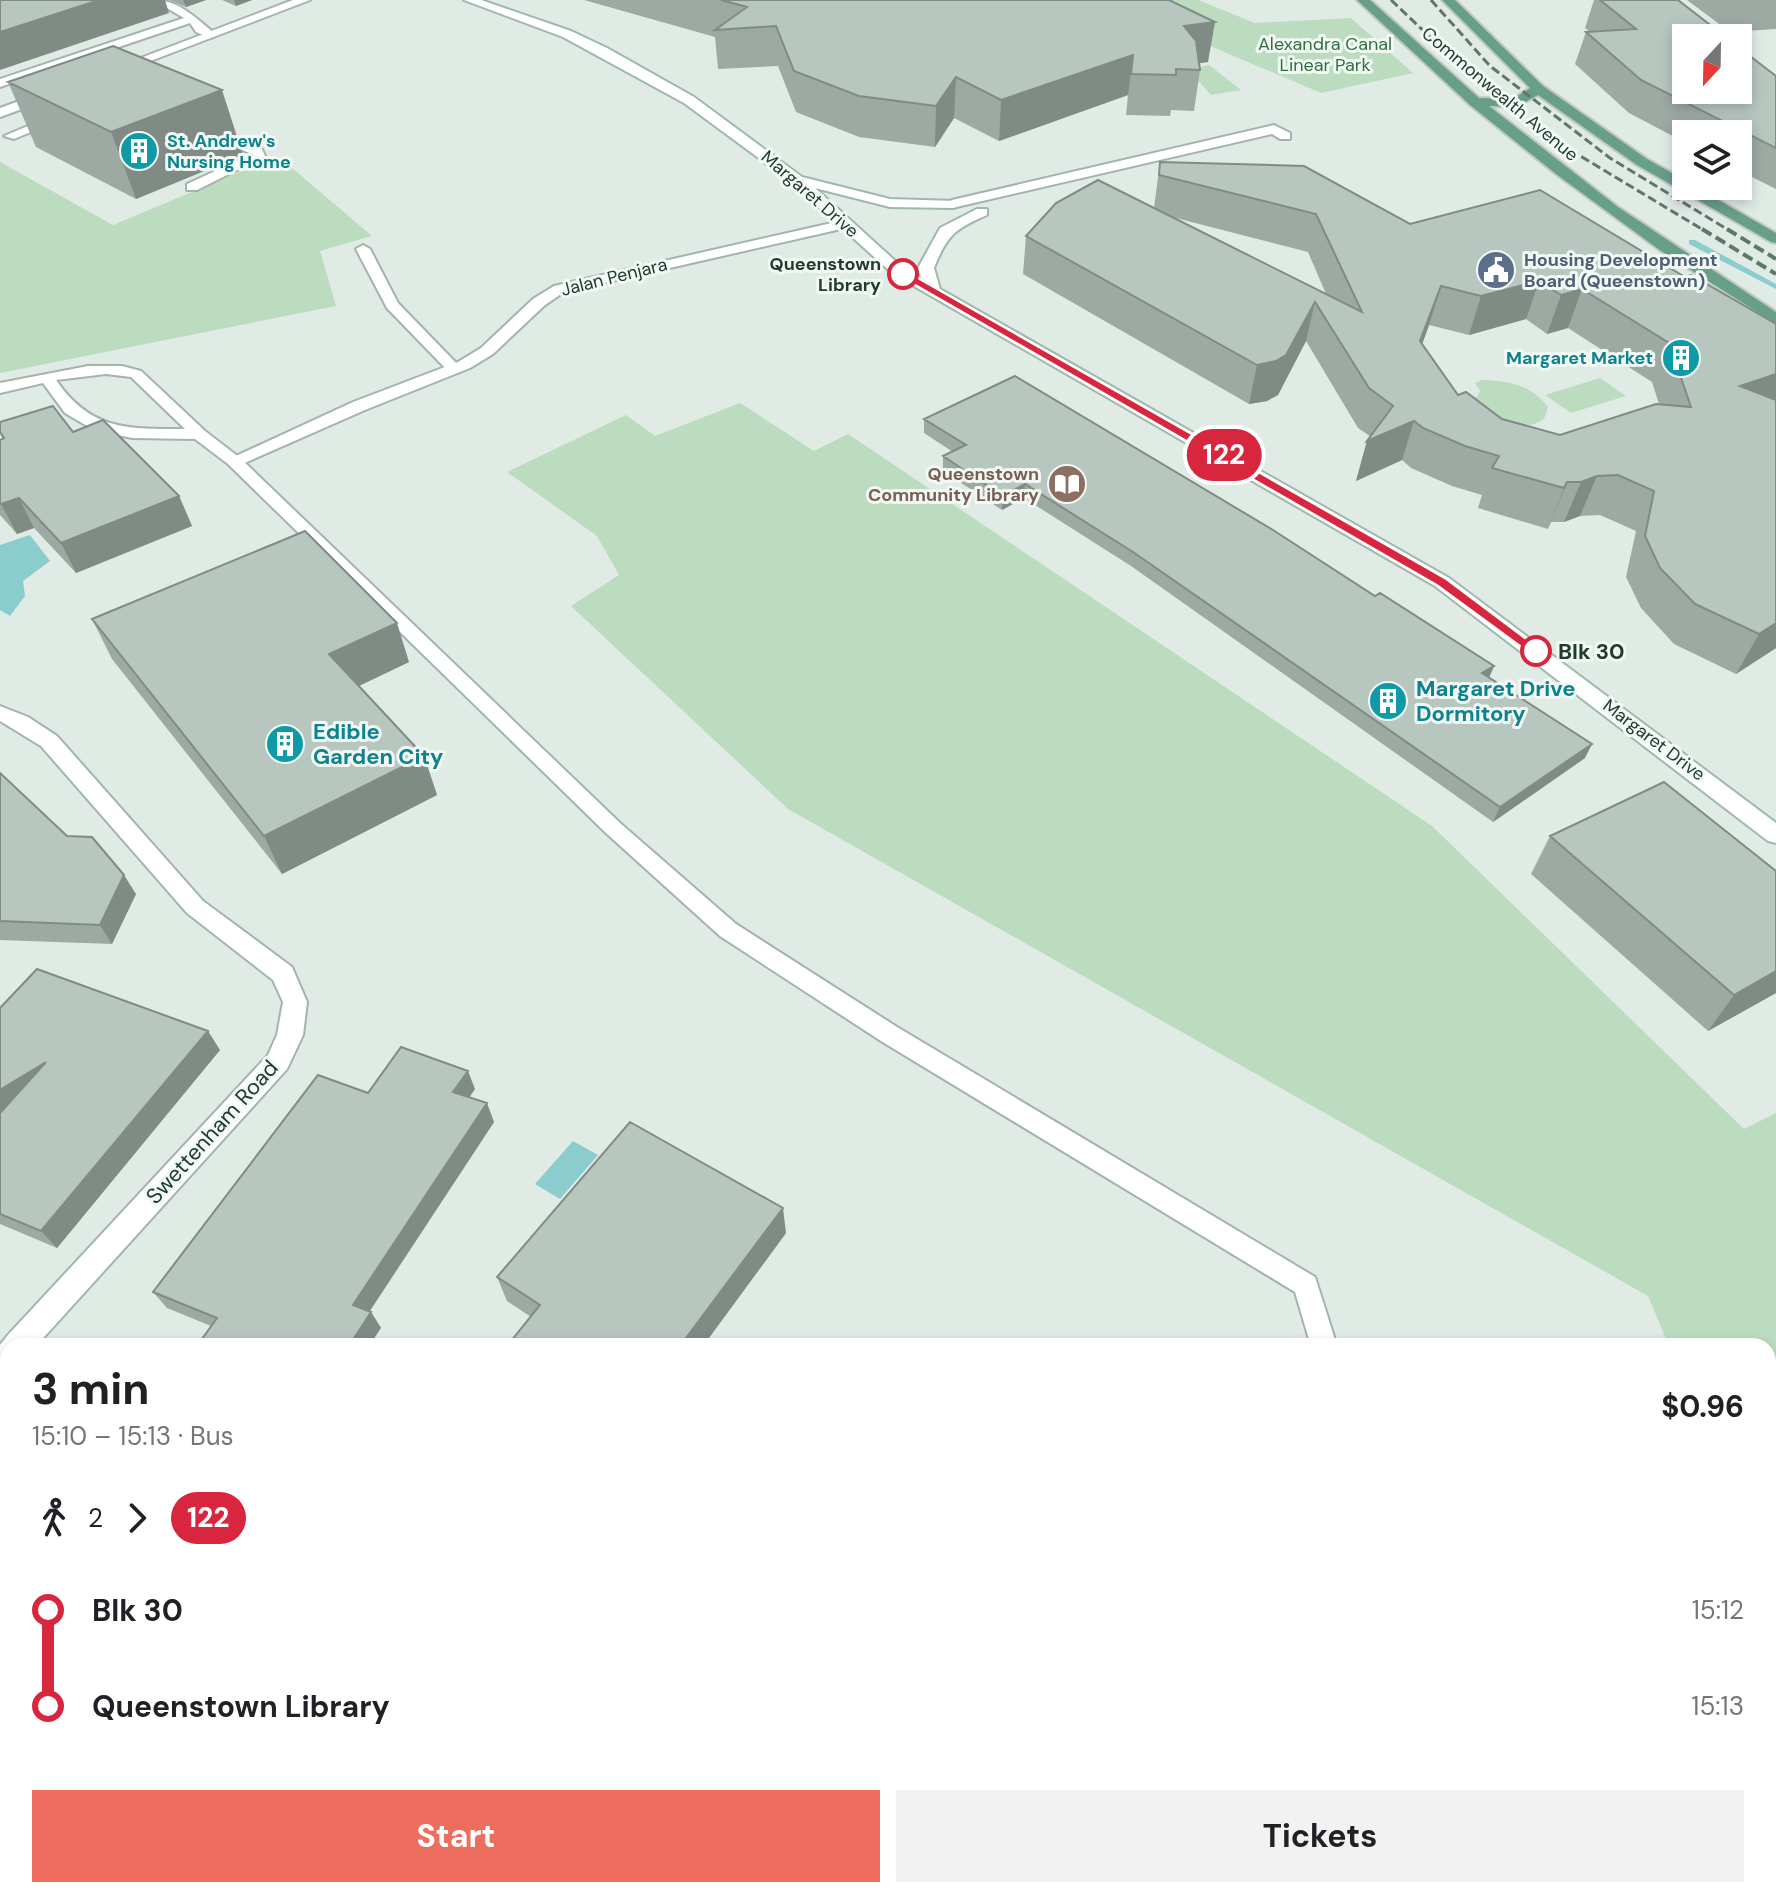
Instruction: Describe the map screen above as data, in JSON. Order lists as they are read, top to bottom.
{
  "streets": {
    "main road": ["Commonwealth Avenue"],
    "street": ["Margaret Drive", "Jalan Penjara", "Swettenham Road"]
  },
  "crossings": [
    ["Margaret Drive", "Jalan Penjara"]
  ],
  "parks": ["Alexandra Canal Linear Park"],
  "places": {
    "building": [
      "St. Andrew's Nursing Home",
      "Margaret Market",
      "Margaret Drive Dormitory",
      "Edible Garden City"
    ],
    "public building": ["Housing Development Board (Queenstown)"],
    "other": ["Queenstown Library", "Blk 30"],
    "library": ["Queenstown Community Library"]
  },
  "lines": ["bus line 122"],
  "north": "bottom",
  "page": {
    "on_map": "122",
    "heading": ["3 min", "15:10 – 15:13 · Bus", "$0.96"],
    "legs": ["2", "122"],
    "list": [
      {
        "name": "Blk 30",
        "value": "15:12"
      },
      {
        "name": "Queenstown Library",
        "value": "15:13"
      }
    ],
    "buttons": ["Start", "Tickets"]
  }
}
